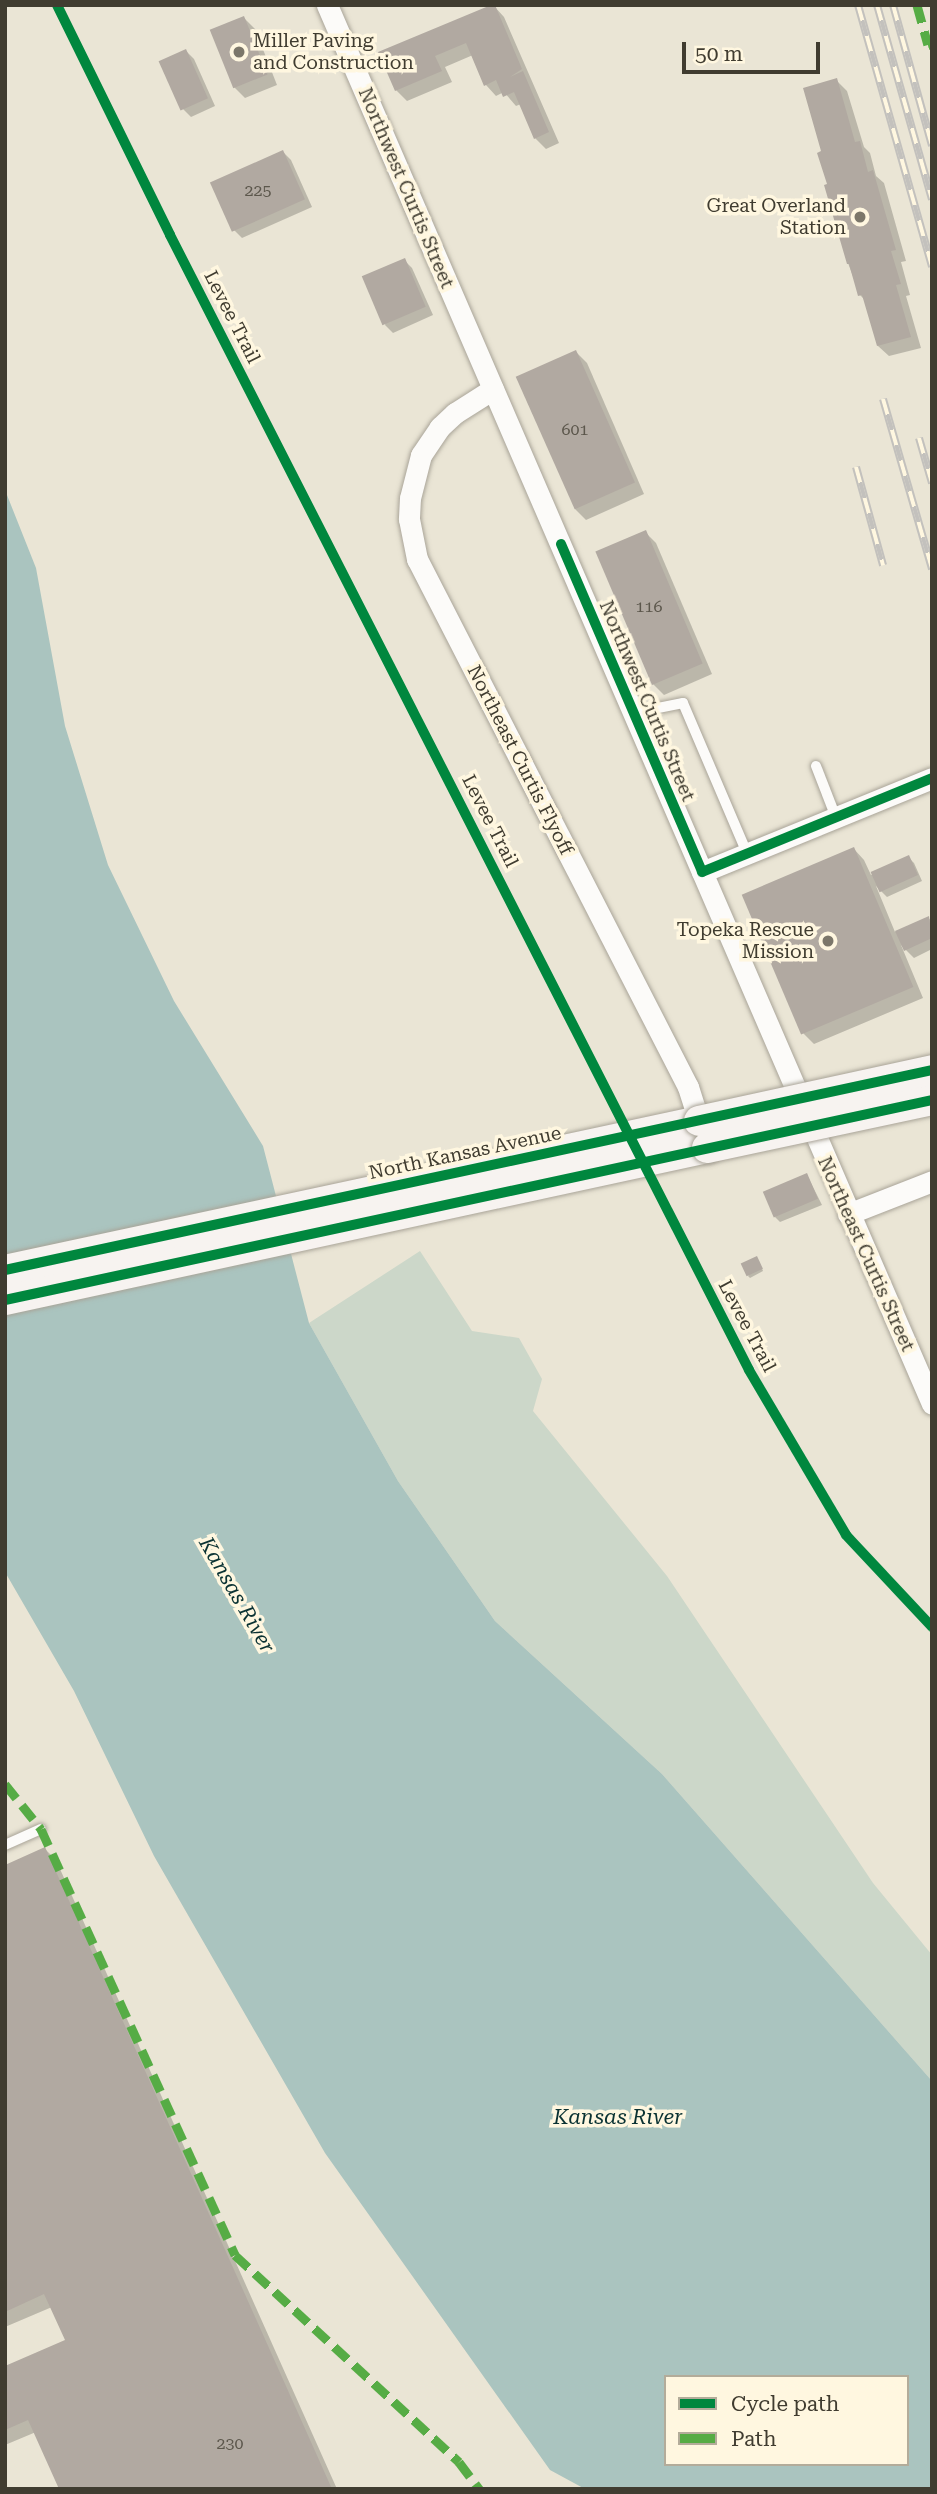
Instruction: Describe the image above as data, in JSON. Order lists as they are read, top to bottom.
{
  "streets": {
    "main road": ["North Kansas Avenue"],
    "street": ["Northwest Curtis Street", "Northeast Curtis Flyoff", "Northeast Curtis Street"],
    "cycle path": ["Levee Trail"]
  },
  "crossings": [
    ["Northwest Curtis Street", "Northeast Curtis Flyoff"],
    ["Northwest Curtis Street", "Northeast Curtis Street"],
    ["Northeast Curtis Flyoff", "North Kansas Avenue"]
  ],
  "water": ["Kansas River"],
  "places": ["Miller Paving and Construction", "Great Overland Station", "Topeka Rescue Mission"],
  "house_numbers": [
    "225",
    "601",
    "116",
    "230"
  ],
  "legend": ["Cycle path", "Path"],
  "scale_bar": "50 m"
}
